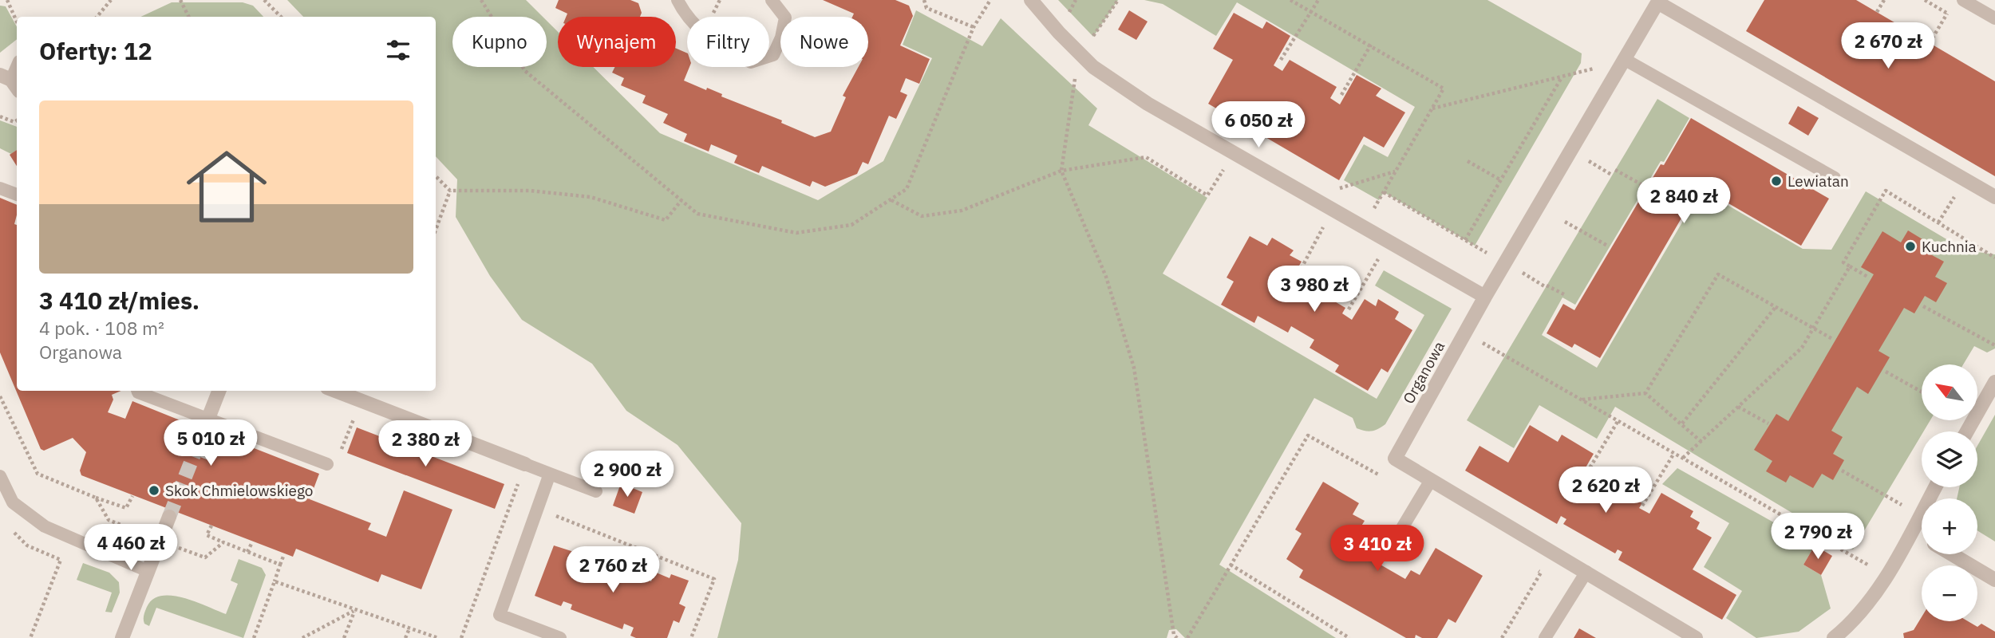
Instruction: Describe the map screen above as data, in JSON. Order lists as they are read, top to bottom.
{
  "streets": {
    "street": ["Organowa"]
  },
  "places": ["Lewiatan", "Kuchnia", "Skok Chmielowskiego"],
  "north": "top left",
  "page": {
    "chip": [
      "Kupno",
      "Wynajem",
      "Filtry",
      "Nowe"
    ],
    "heading": "Oferty: 12",
    "price": [
      "2 670 zł",
      "6 050 zł",
      "2 840 zł",
      "3 980 zł",
      "5 010 zł",
      "2 380 zł",
      "2 900 zł",
      "2 620 zł",
      "2 790 zł",
      "4 460 zł",
      "3 410 zł",
      "2 760 zł"
    ],
    "list": [
      {
        "name": "3 410 zł/mies.",
        "note": "4 pok. · 108 m² · Organowa"
      }
    ],
    "map_buttons": ["+", "−"]
  }
}
